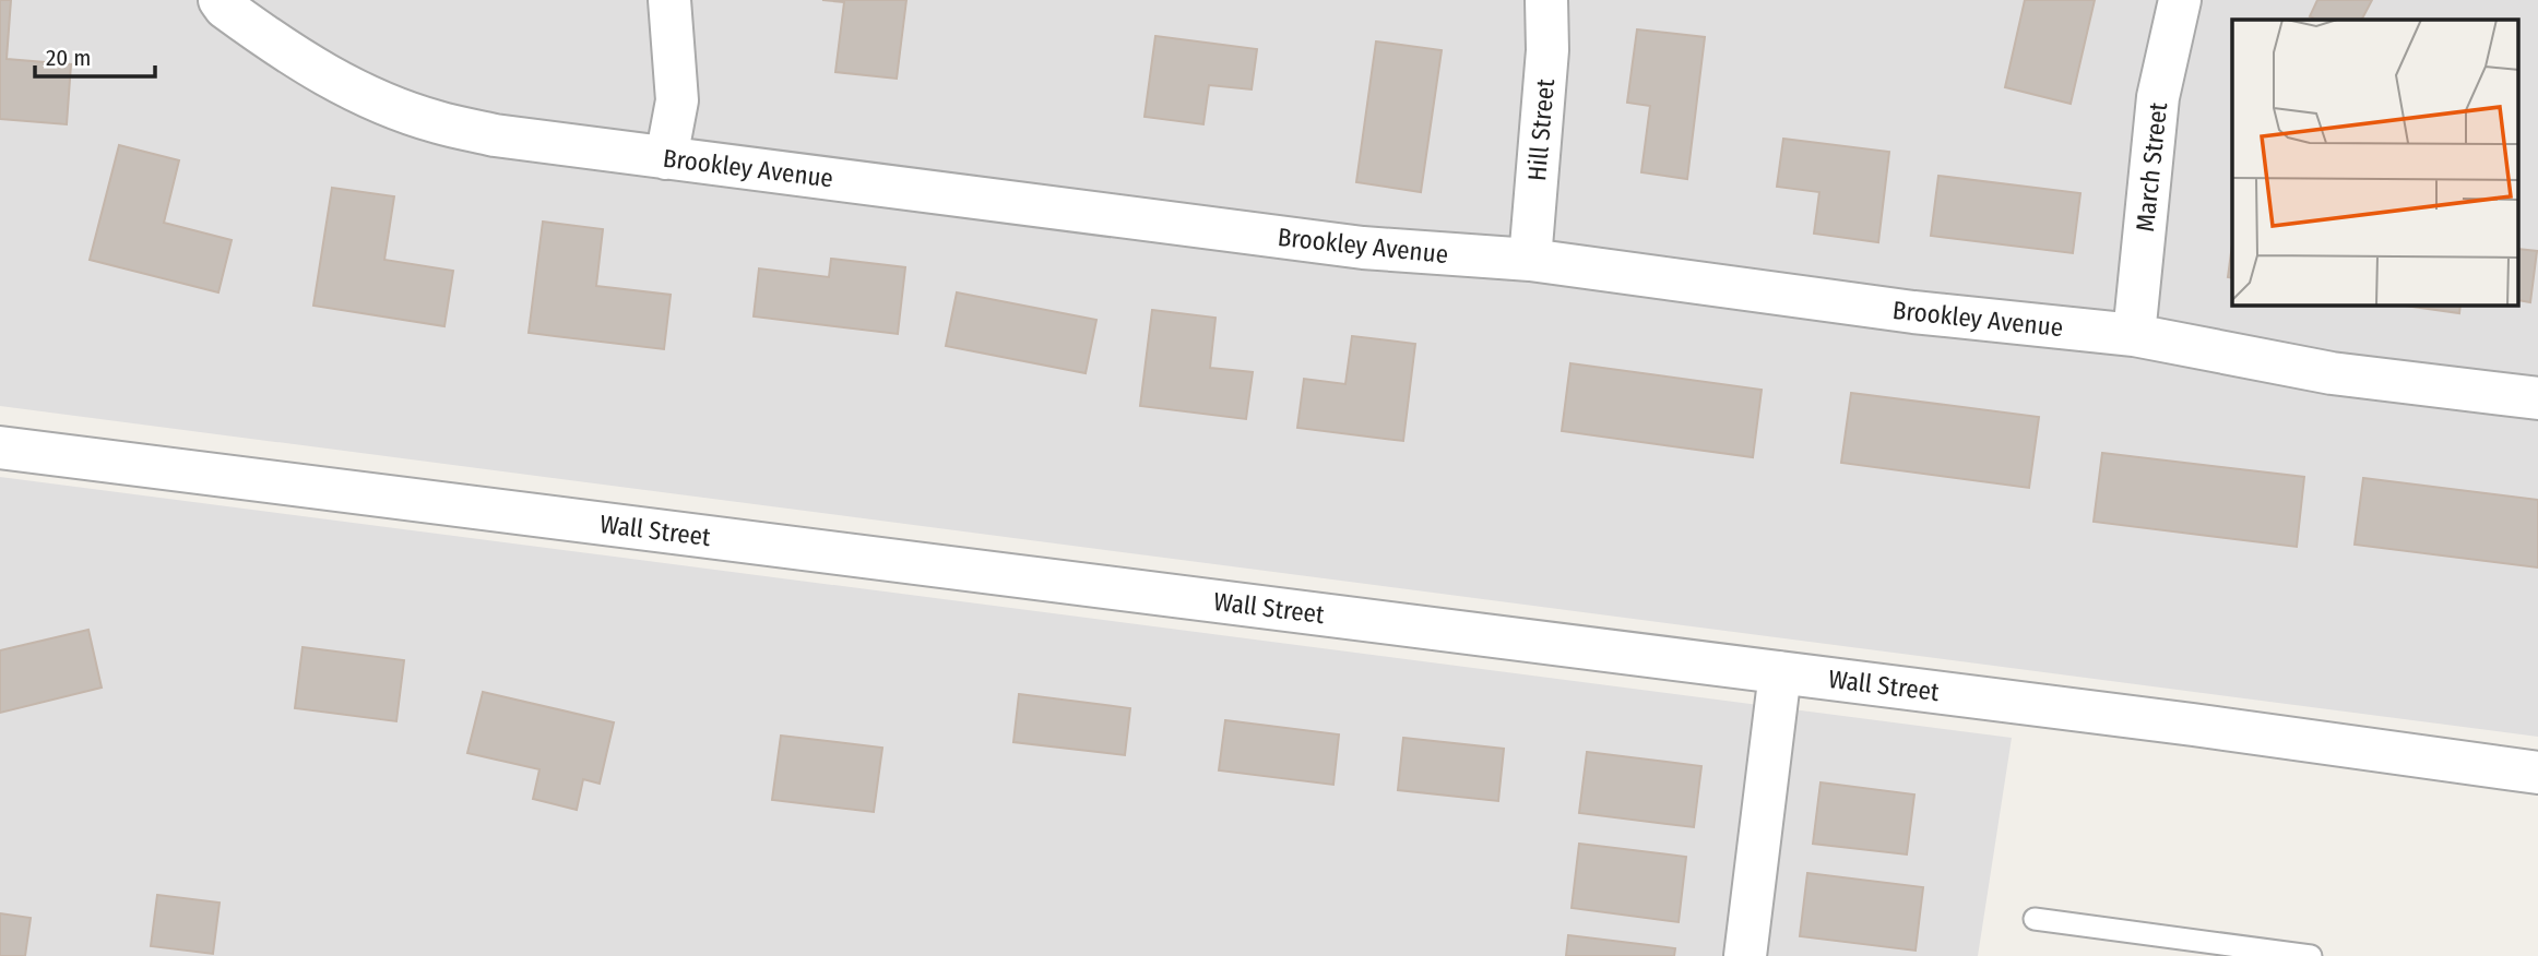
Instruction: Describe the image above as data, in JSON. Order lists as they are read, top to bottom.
{
  "streets": {
    "street": [
      "Hill Street",
      "March Street",
      "Brookley Avenue",
      "Wall Street"
    ]
  },
  "crossings": [
    ["Hill Street", "Brookley Avenue"],
    ["March Street", "Brookley Avenue"]
  ],
  "scale_bar": "20 m"
}
